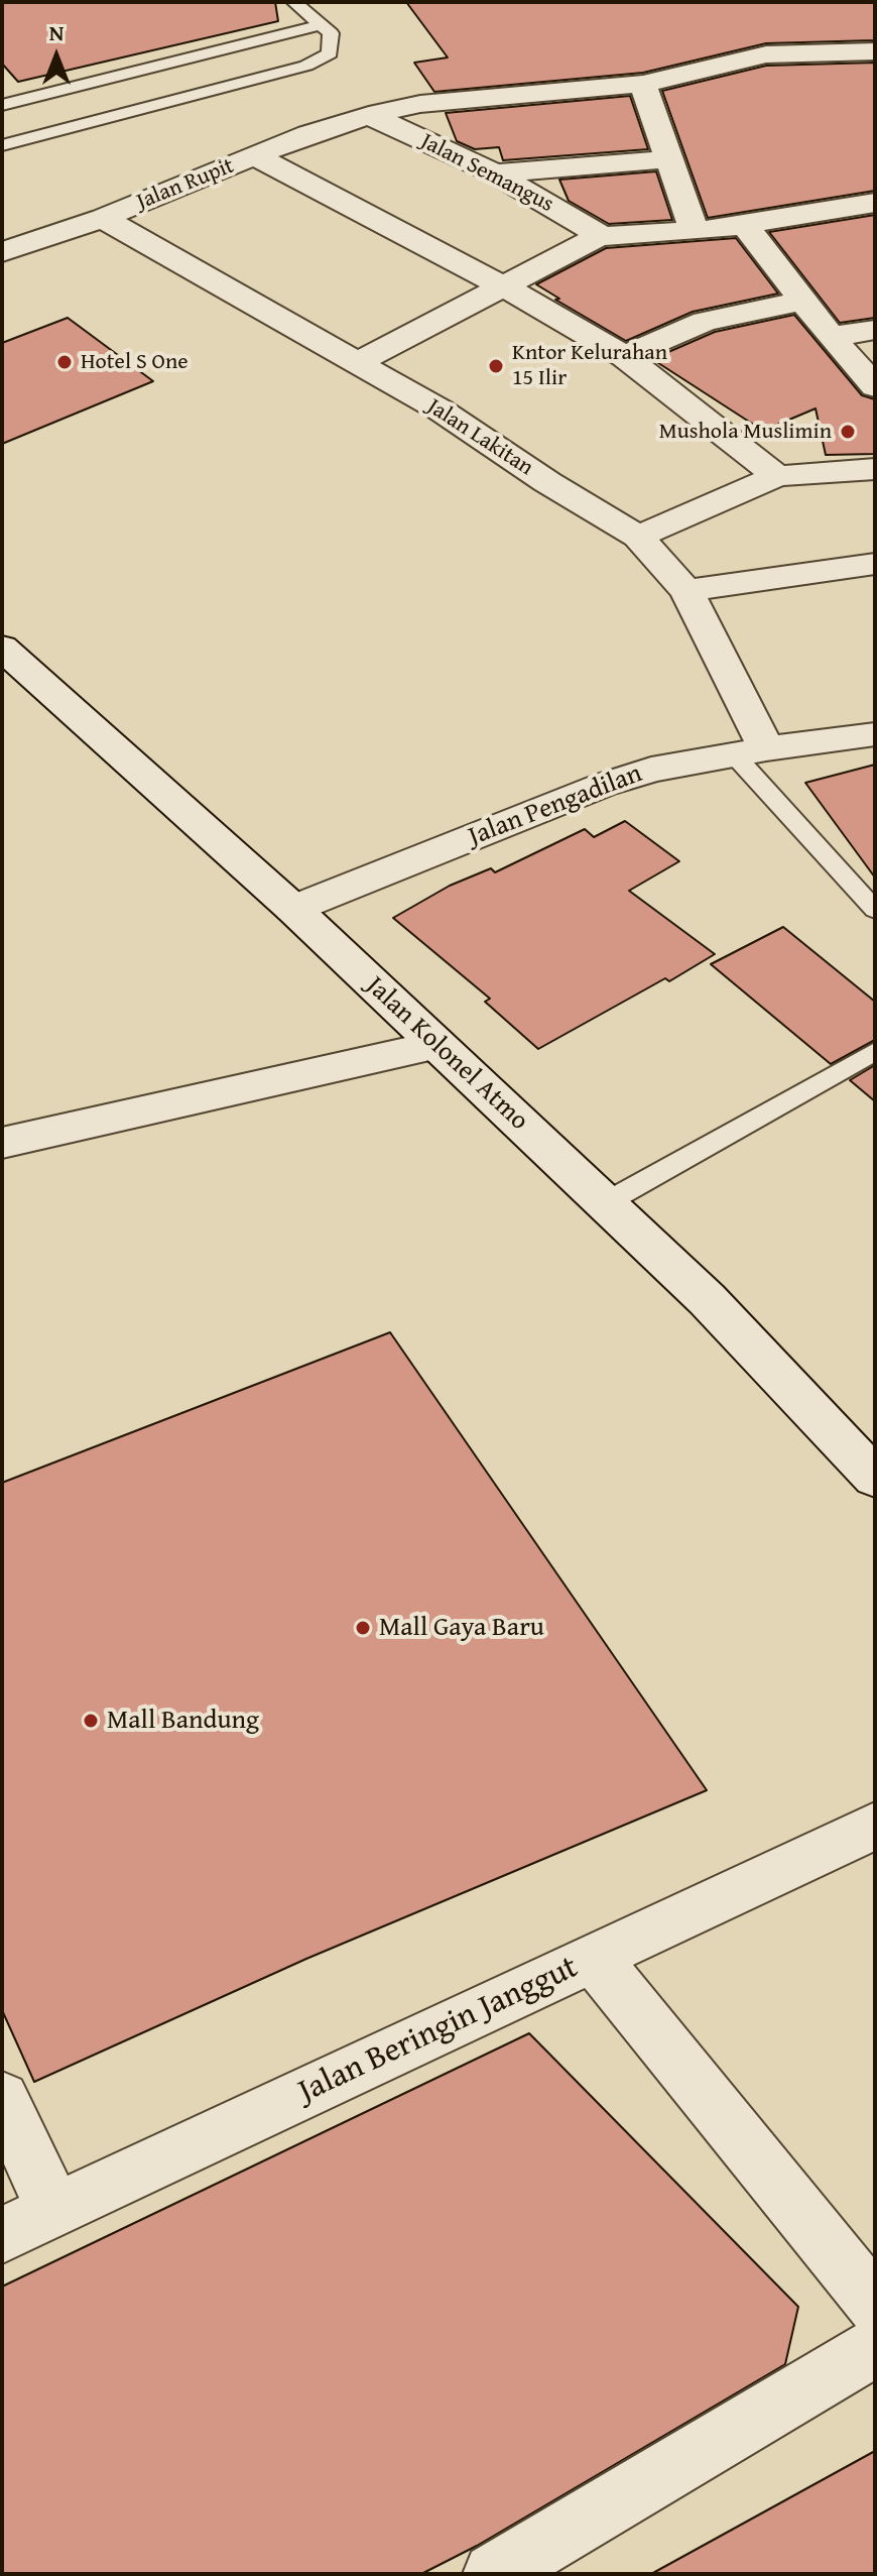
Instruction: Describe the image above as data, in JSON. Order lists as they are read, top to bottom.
{
  "streets": {
    "street": [
      "Jalan Semangus",
      "Jalan Rupit",
      "Jalan Lakitan",
      "Jalan Pengadilan",
      "Jalan Kolonel Atmo",
      "Jalan Beringin Janggut"
    ]
  },
  "crossings": [
    ["Jalan Semangus", "Jalan Rupit"],
    ["Jalan Rupit", "Jalan Lakitan"],
    ["Jalan Lakitan", "Jalan Pengadilan"],
    ["Jalan Pengadilan", "Jalan Kolonel Atmo"]
  ],
  "places": [
    "Hotel S One",
    "Kntor Kelurahan 15 Ilir",
    "Mushola Muslimin",
    "Mall Gaya Baru",
    "Mall Bandung"
  ],
  "north": "top"
}
